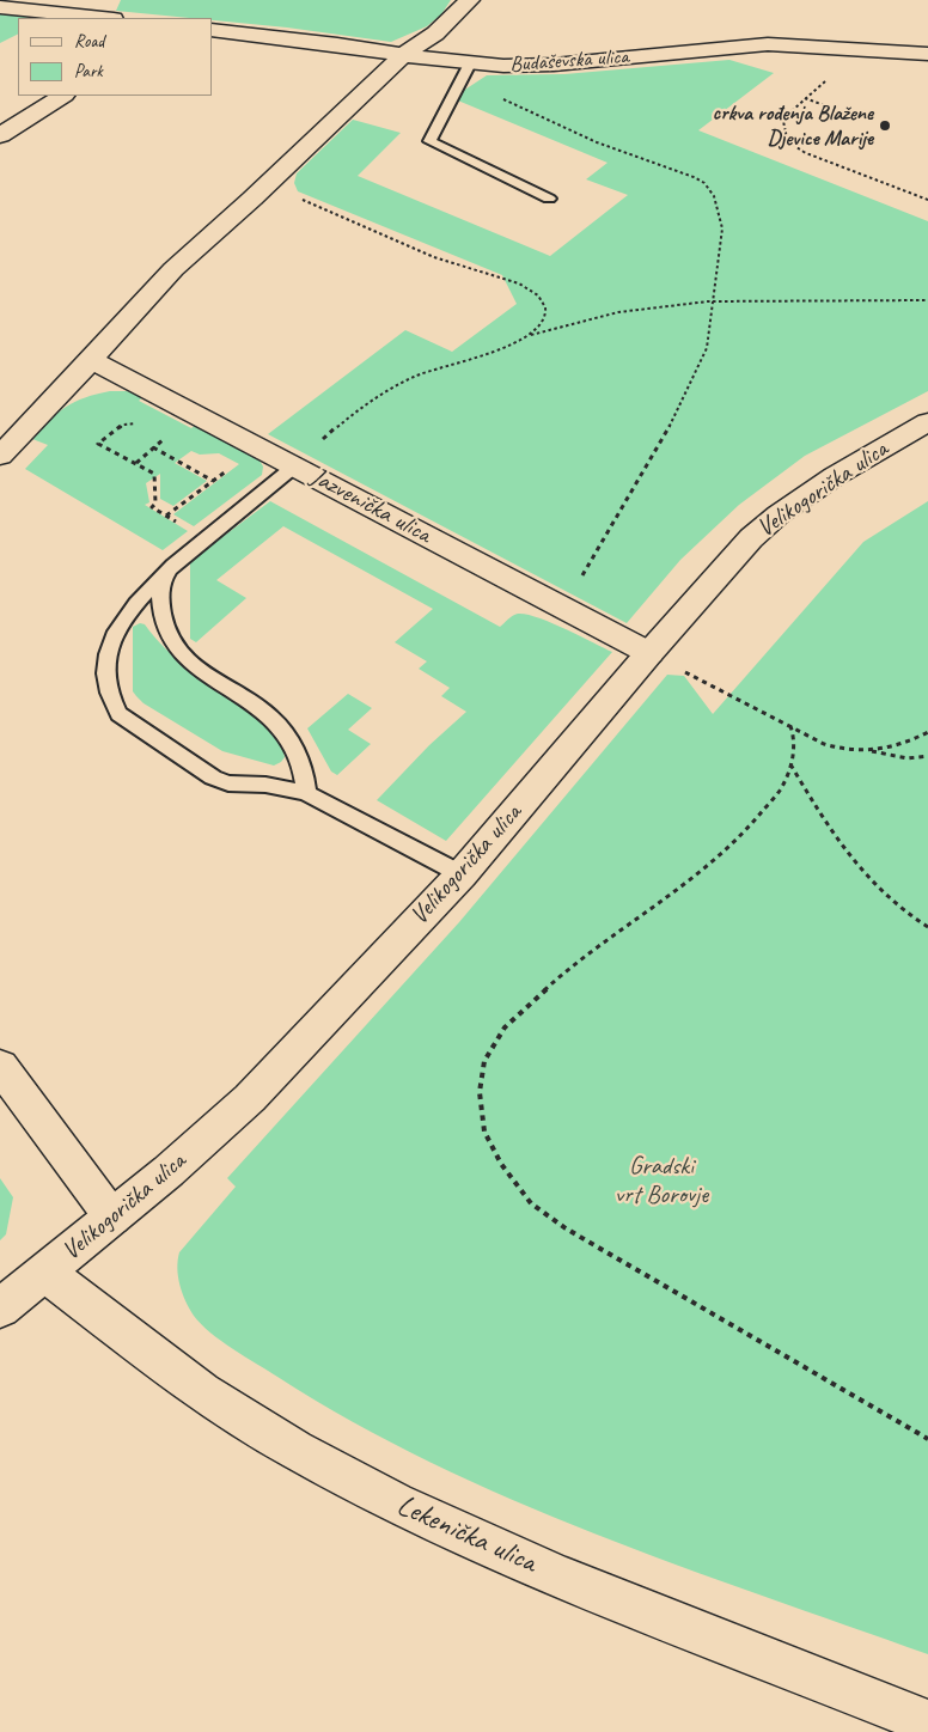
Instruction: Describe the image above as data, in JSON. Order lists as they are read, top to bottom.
{
  "streets": {
    "street": [
      "Budaševska ulica",
      "Velikogorička ulica",
      "Jazvenička ulica",
      "Lekenička ulica"
    ]
  },
  "crossings": [
    ["Velikogorička ulica", "Jazvenička ulica"],
    ["Velikogorička ulica", "Lekenička ulica"]
  ],
  "parks": ["Gradski vrt Borovje"],
  "places": ["crkva rođenja Blažene Djevice Marije"],
  "legend": ["Road", "Park"]
}
